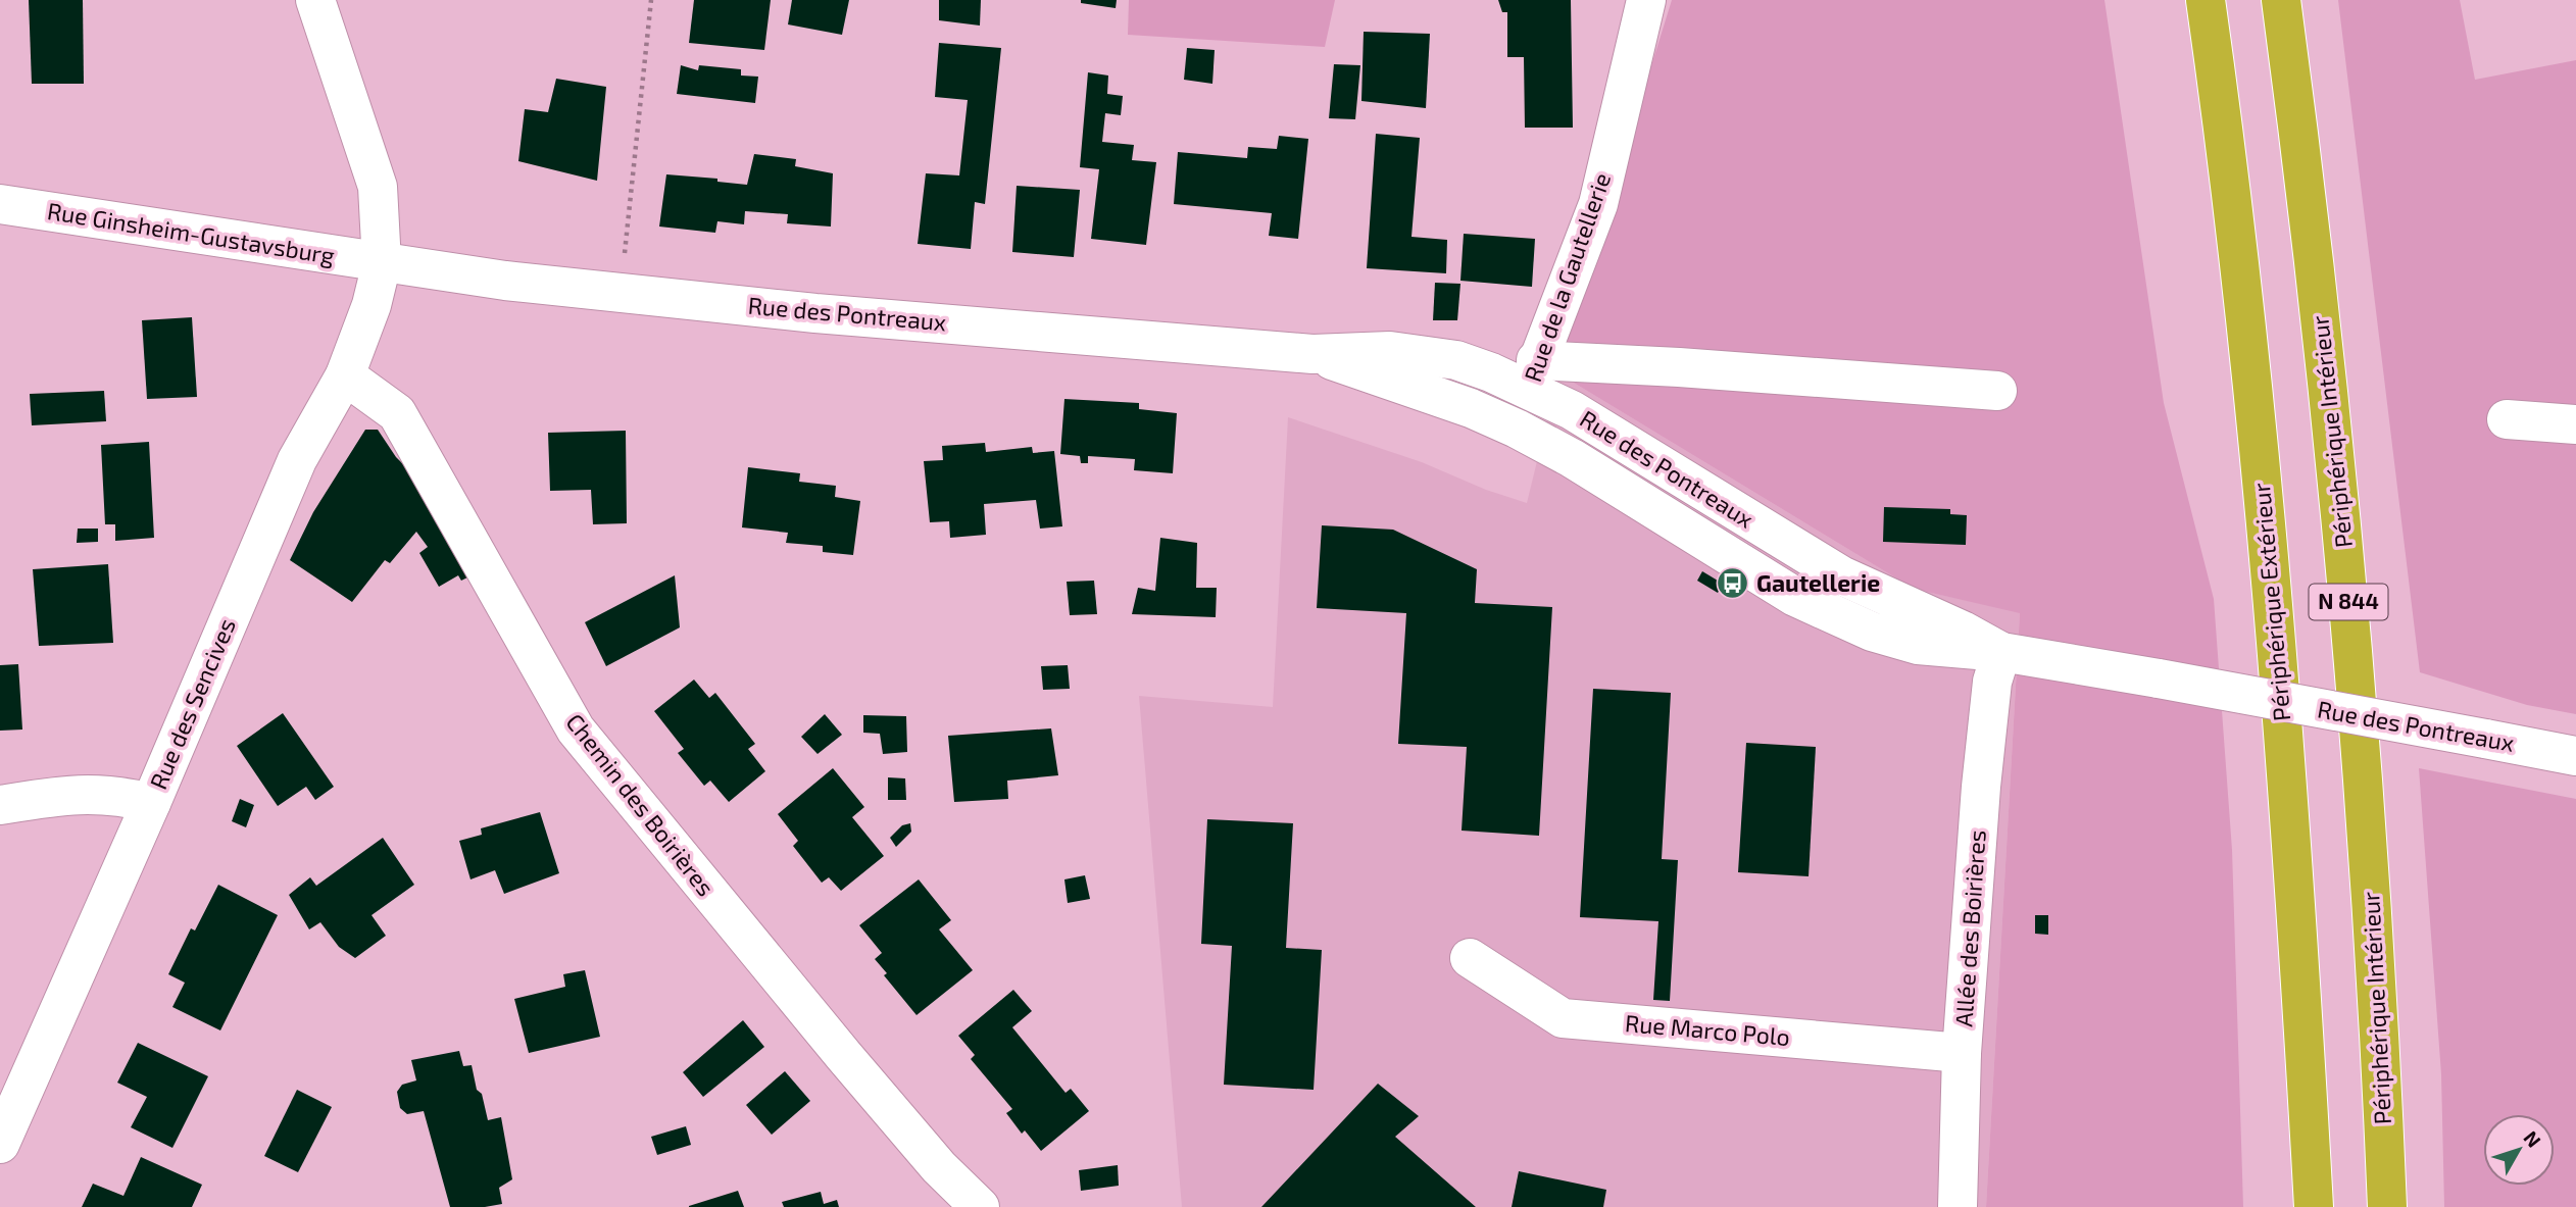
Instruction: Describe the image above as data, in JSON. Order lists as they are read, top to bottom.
{
  "streets": {
    "highway": ["Périphérique Intérieur", "Périphérique Extérieur", "N 844"],
    "street": [
      "Rue Ginsheim-Gustavsburg",
      "Rue de la Gautellerie",
      "Rue des Pontreaux",
      "Rue des Sencives",
      "Chemin des Boirières",
      "Allée des Boirières",
      "Rue Marco Polo"
    ]
  },
  "crossings": [
    ["Rue Ginsheim-Gustavsburg", "Rue des Pontreaux"],
    ["Rue Ginsheim-Gustavsburg", "Rue des Sencives"],
    ["Rue de la Gautellerie", "Rue des Pontreaux"],
    ["Rue des Pontreaux", "Rue des Sencives"],
    ["Rue des Pontreaux", "Allée des Boirières"],
    ["Rue des Sencives", "Chemin des Boirières"],
    ["Allée des Boirières", "Rue Marco Polo"]
  ],
  "places": {
    "bus stop": ["Gautellerie"]
  },
  "north": "top right"
}
